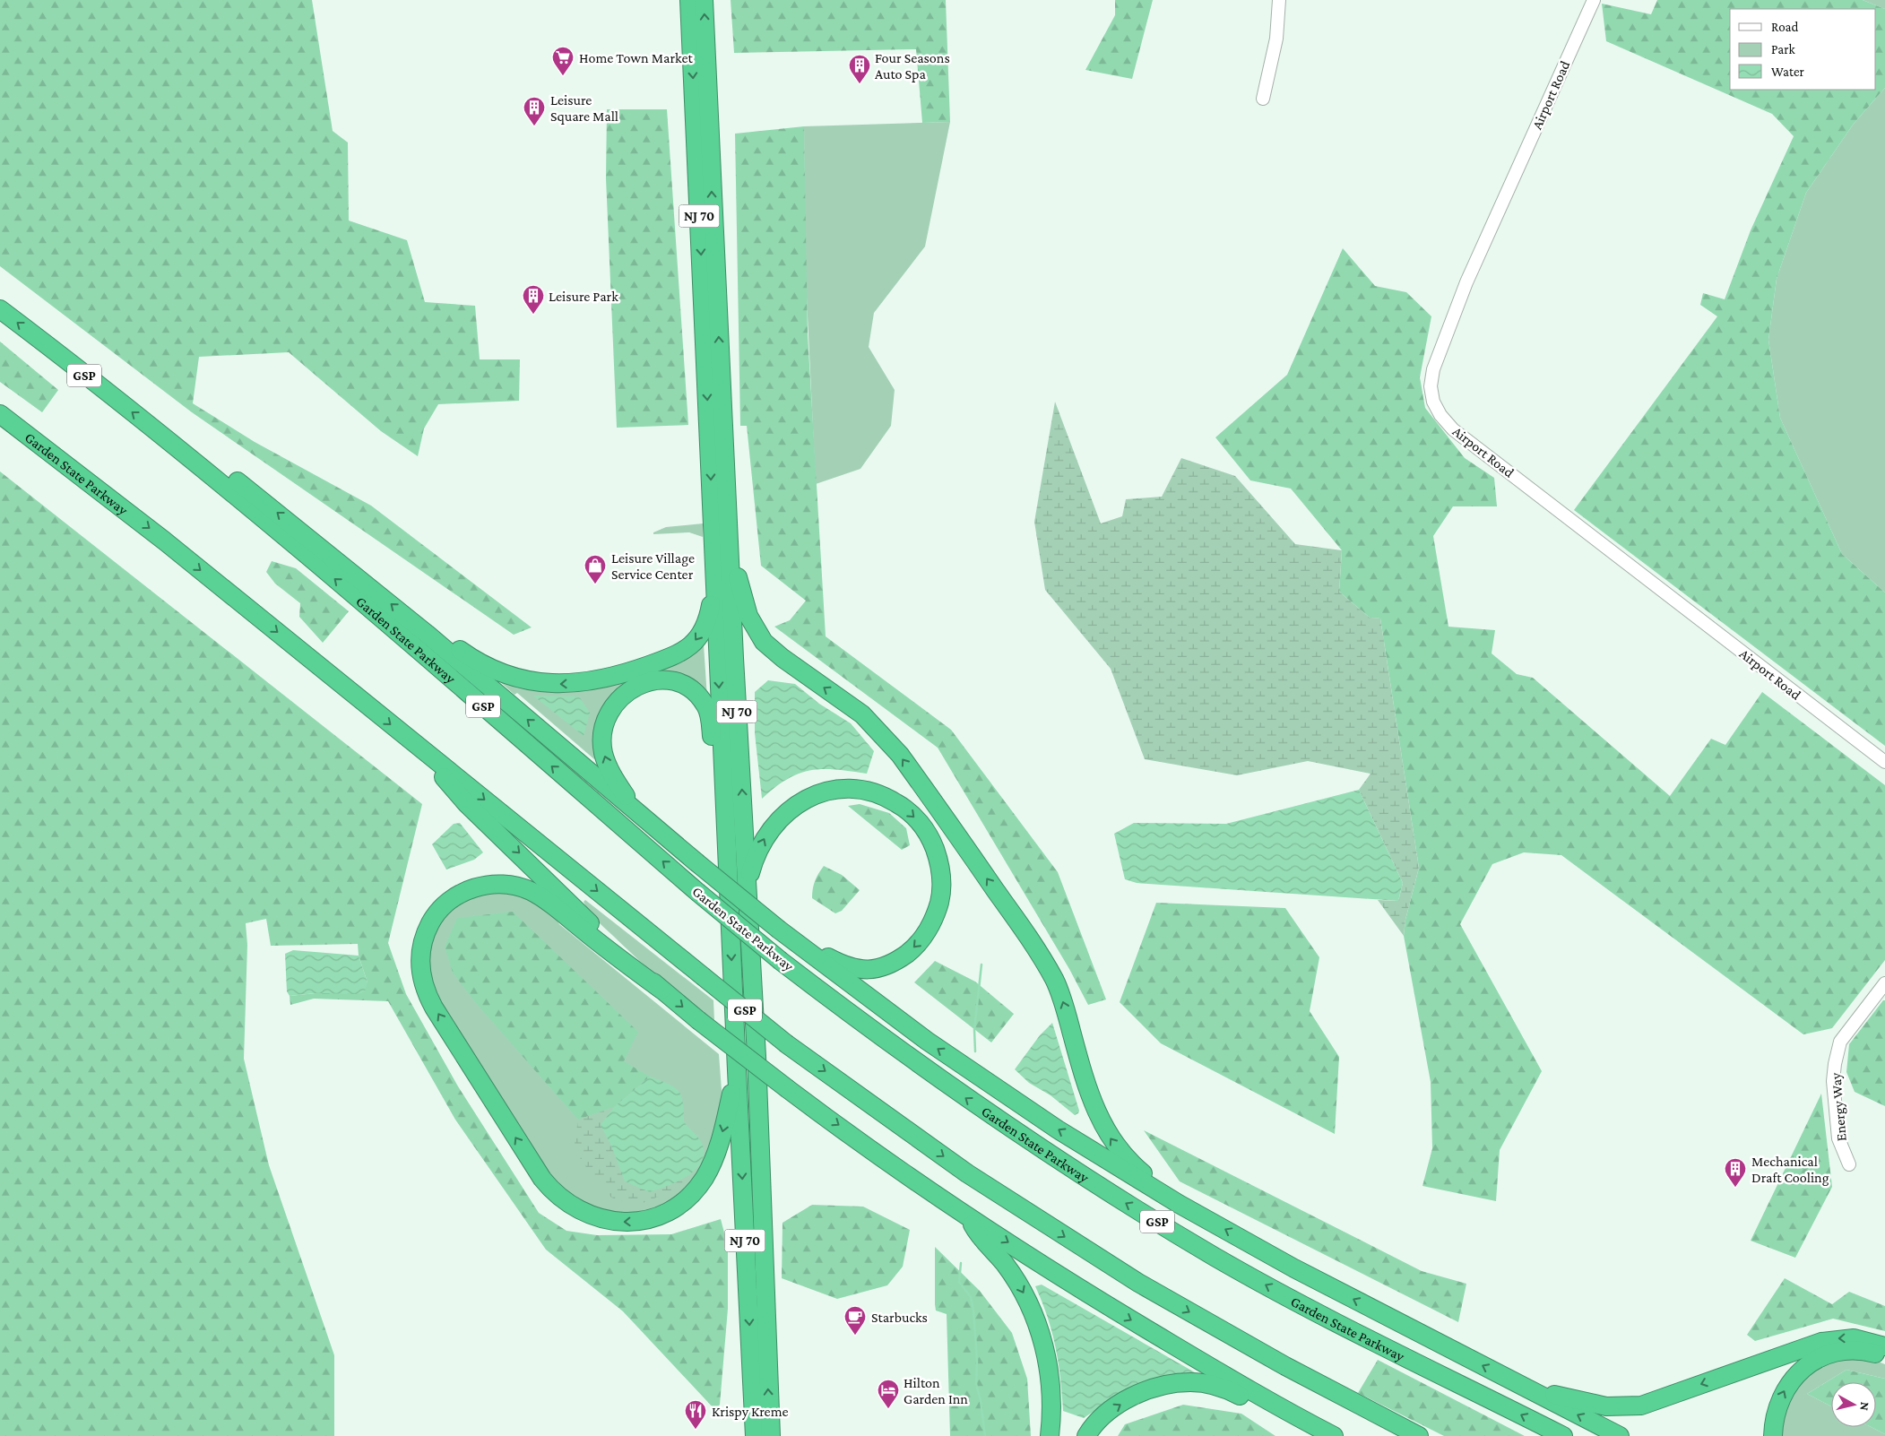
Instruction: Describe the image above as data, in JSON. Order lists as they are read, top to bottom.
{
  "streets": {
    "highway": ["NJ 70", "GSP", "Garden State Parkway"],
    "street": ["Airport Road", "Energy Way"]
  },
  "places": {
    "supermarket": ["Home Town Market"],
    "building": [
      "Four Seasons Auto Spa",
      "Leisure Square Mall",
      "Leisure Park",
      "Mechanical Draft Cooling"
    ],
    "shop": ["Leisure Village Service Center"],
    "cafe": ["Starbucks"],
    "hotel": ["Hilton Garden Inn"],
    "restaurant": ["Krispy Kreme"]
  },
  "legend": ["Road", "Park", "Water"],
  "north": "right"
}
